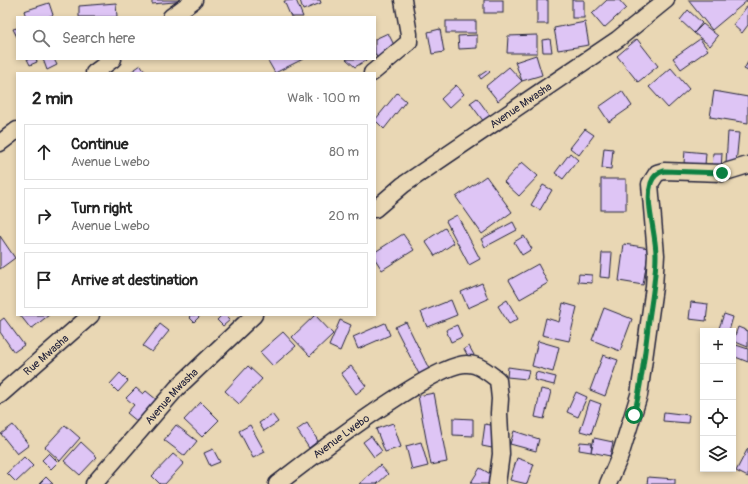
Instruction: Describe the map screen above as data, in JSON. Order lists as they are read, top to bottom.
{
  "streets": {
    "street": ["Avenue Mwasha", "Rue Mwasha", "Avenue Lwebo"]
  },
  "page": {
    "search": "Search here",
    "heading": ["2 min", "Walk · 100 m"],
    "list": [
      ["Continue", "Avenue Lwebo", "80 m"],
      ["Turn right", "Avenue Lwebo", "20 m"],
      "Arrive at destination"
    ],
    "map_buttons": ["+", "−"]
  }
}
